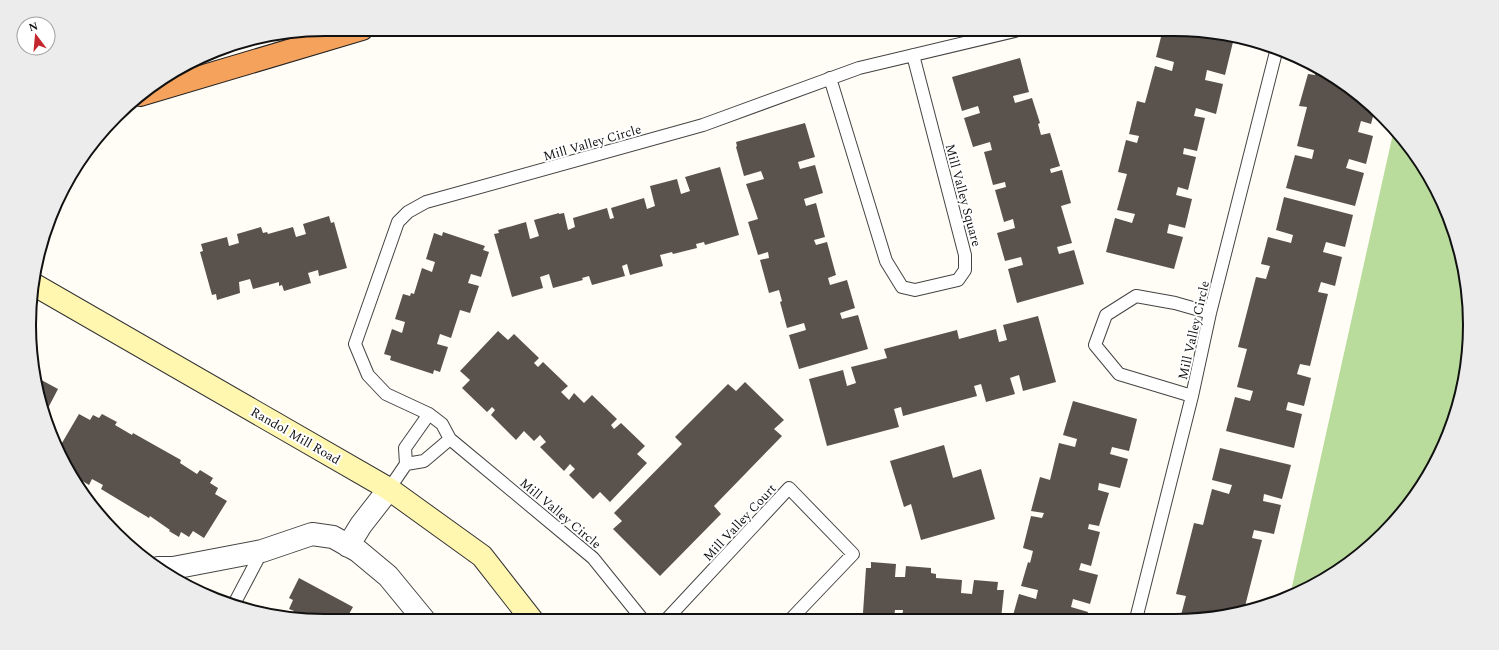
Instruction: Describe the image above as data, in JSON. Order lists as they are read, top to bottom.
{
  "streets": {
    "street": ["Randol Mill Road"],
    "lane": ["Mill Valley Circle", "Mill Valley Square", "Mill Valley Court"]
  },
  "crossings": [
    ["Mill Valley Circle", "Mill Valley Square"]
  ],
  "north": "top"
}
